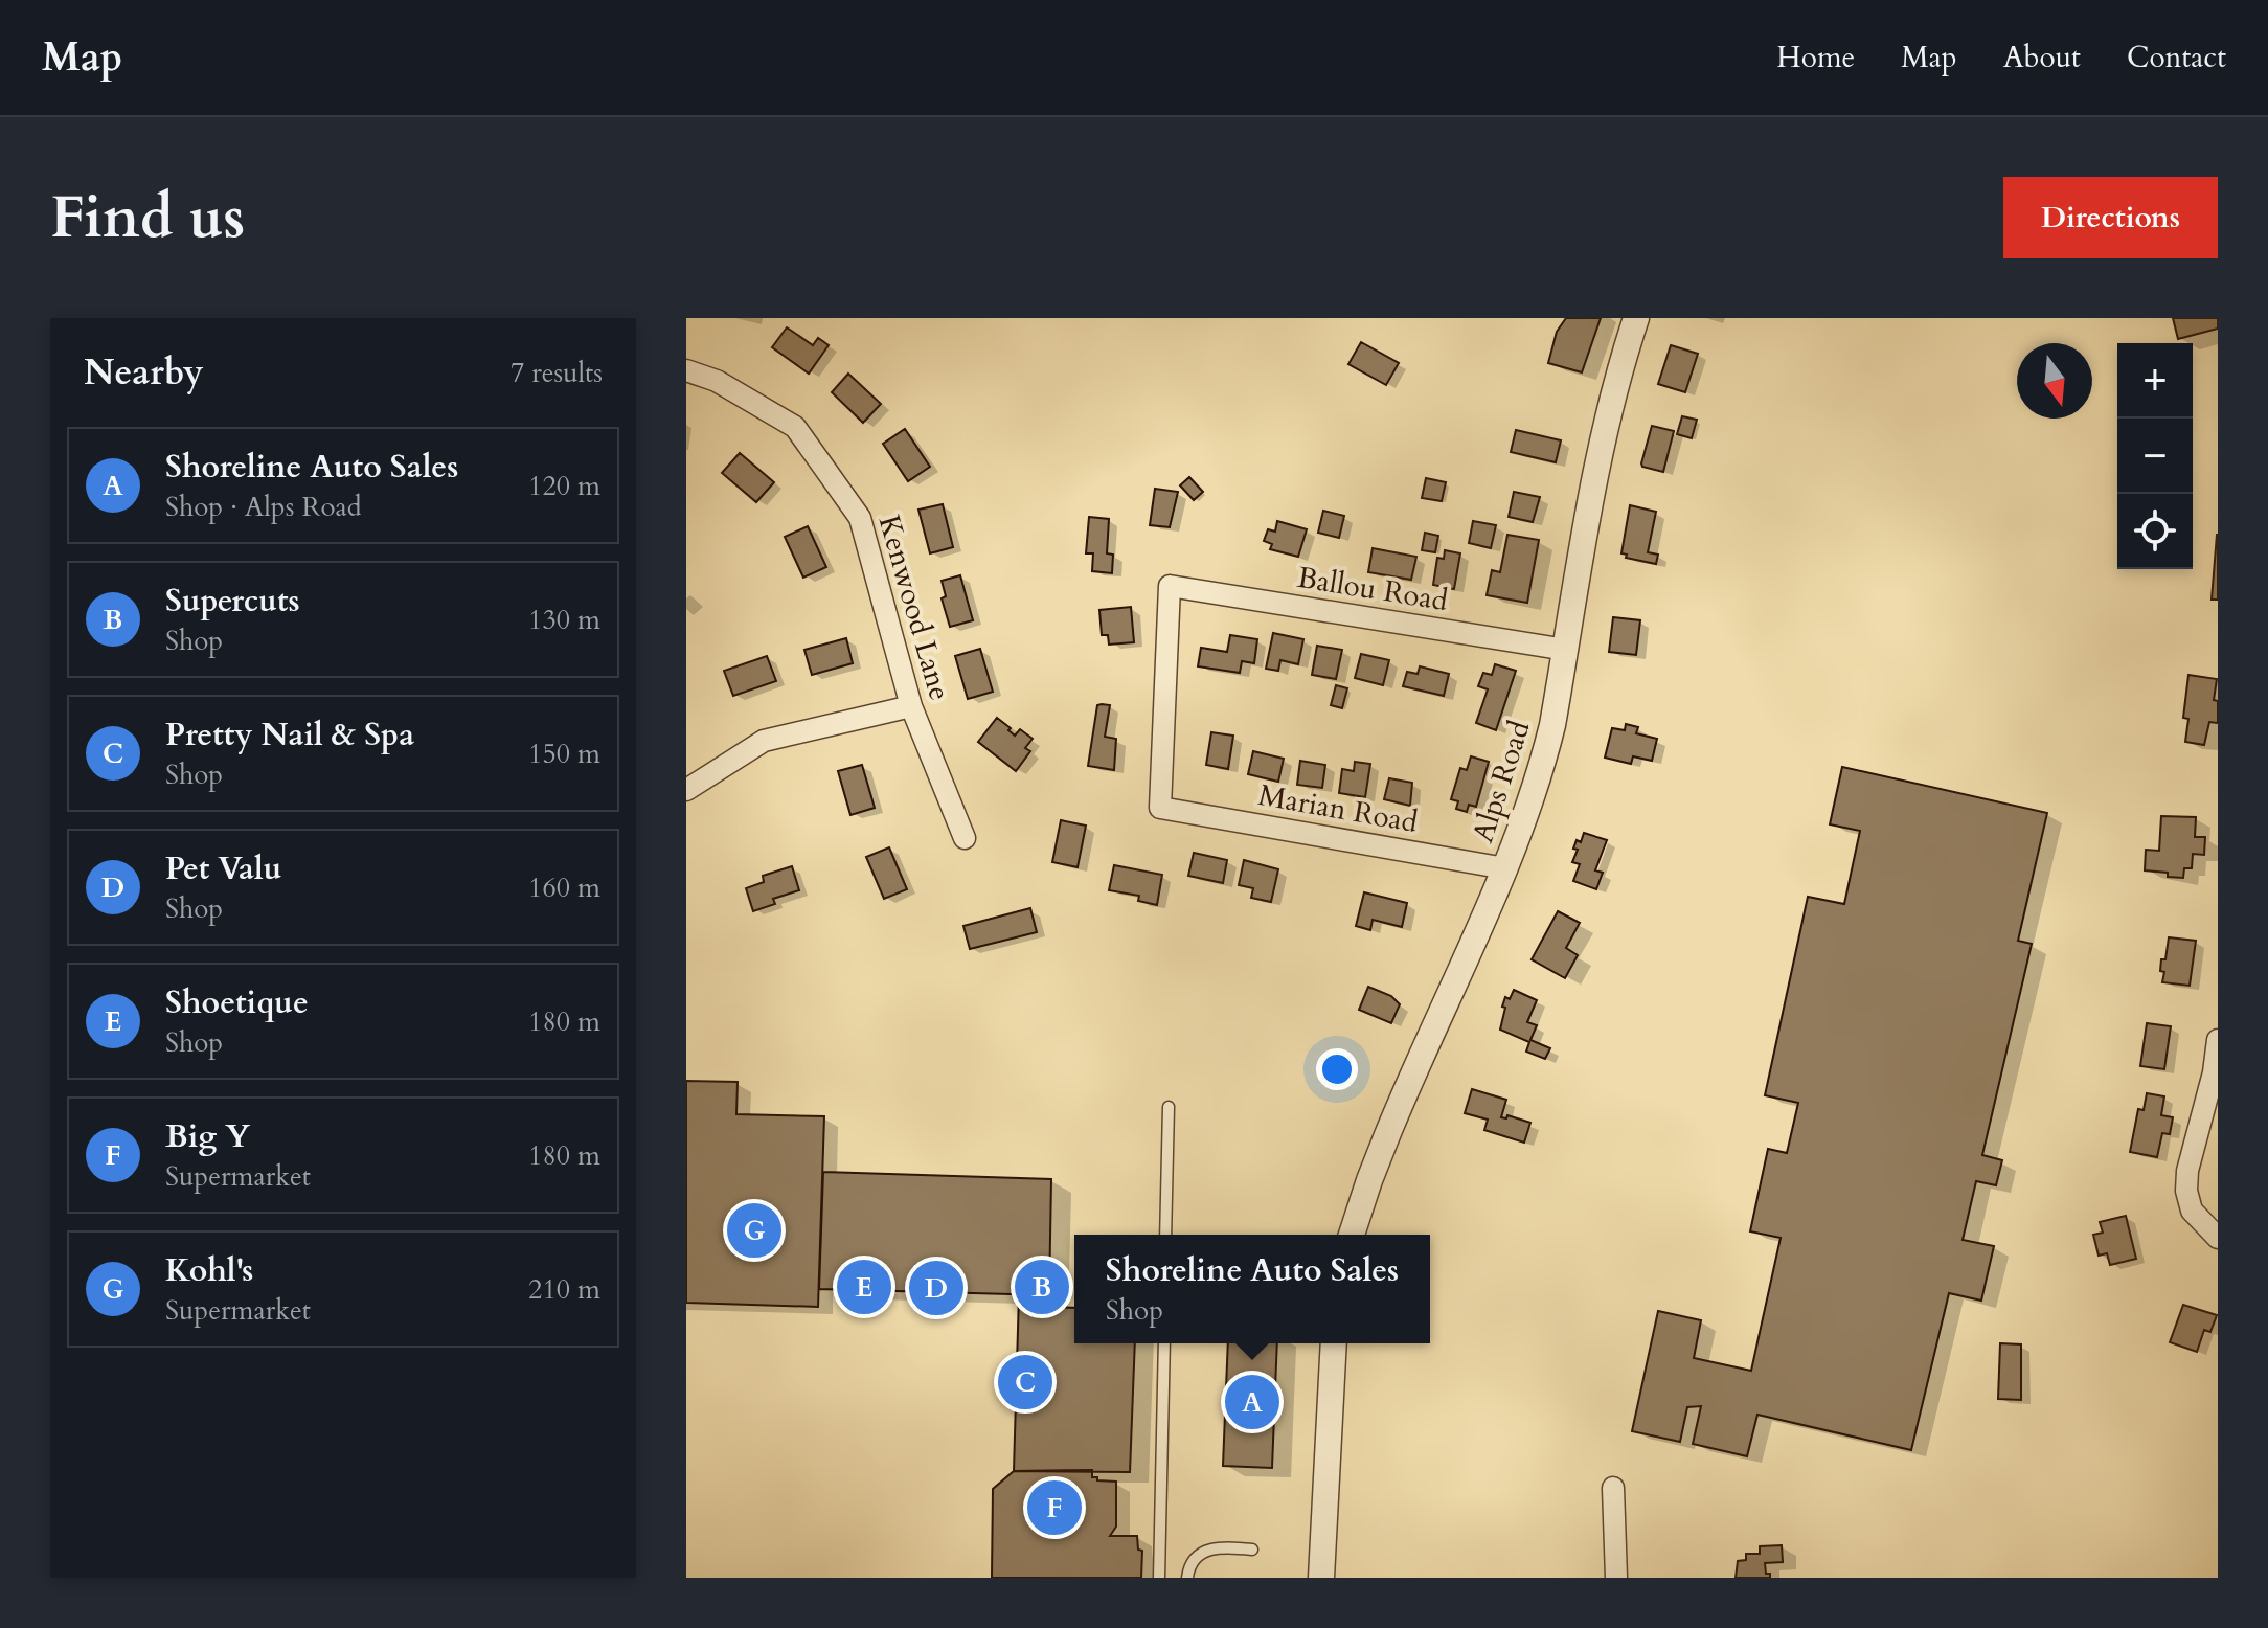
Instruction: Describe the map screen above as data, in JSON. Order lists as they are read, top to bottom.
{
  "streets": {
    "street": [
      "Ballou Road",
      "Kenwood Lane",
      "Alps Road",
      "Marian Road"
    ]
  },
  "crossings": [
    ["Ballou Road", "Alps Road"],
    ["Ballou Road", "Marian Road"],
    ["Alps Road", "Marian Road"]
  ],
  "north": "bottom",
  "page": {
    "header": "Map",
    "nav": [
      "Home",
      "Map",
      "About",
      "Contact"
    ],
    "buttons": "Directions",
    "title": "Find us",
    "heading": ["Nearby", "7 results"],
    "map_buttons": ["+", "−"],
    "list": [
      {
        "mark": "A",
        "name": "Shoreline Auto Sales",
        "note": "Shop · Alps Road",
        "value": "120 m"
      },
      {
        "mark": "B",
        "name": "Supercuts",
        "note": "Shop",
        "value": "130 m"
      },
      {
        "mark": "C",
        "name": "Pretty Nail & Spa",
        "note": "Shop",
        "value": "150 m"
      },
      {
        "mark": "D",
        "name": "Pet Valu",
        "note": "Shop",
        "value": "160 m"
      },
      {
        "mark": "E",
        "name": "Shoetique",
        "note": "Shop",
        "value": "180 m"
      },
      {
        "mark": "F",
        "name": "Big Y",
        "note": "Supermarket",
        "value": "180 m"
      },
      {
        "mark": "G",
        "name": "Kohl's",
        "note": "Supermarket",
        "value": "210 m"
      }
    ],
    "pins": [
      "G",
      "B",
      "E",
      "D",
      "C",
      "A",
      "F"
    ],
    "popup": ["Shoreline Auto Sales", "Shop"]
  }
}
